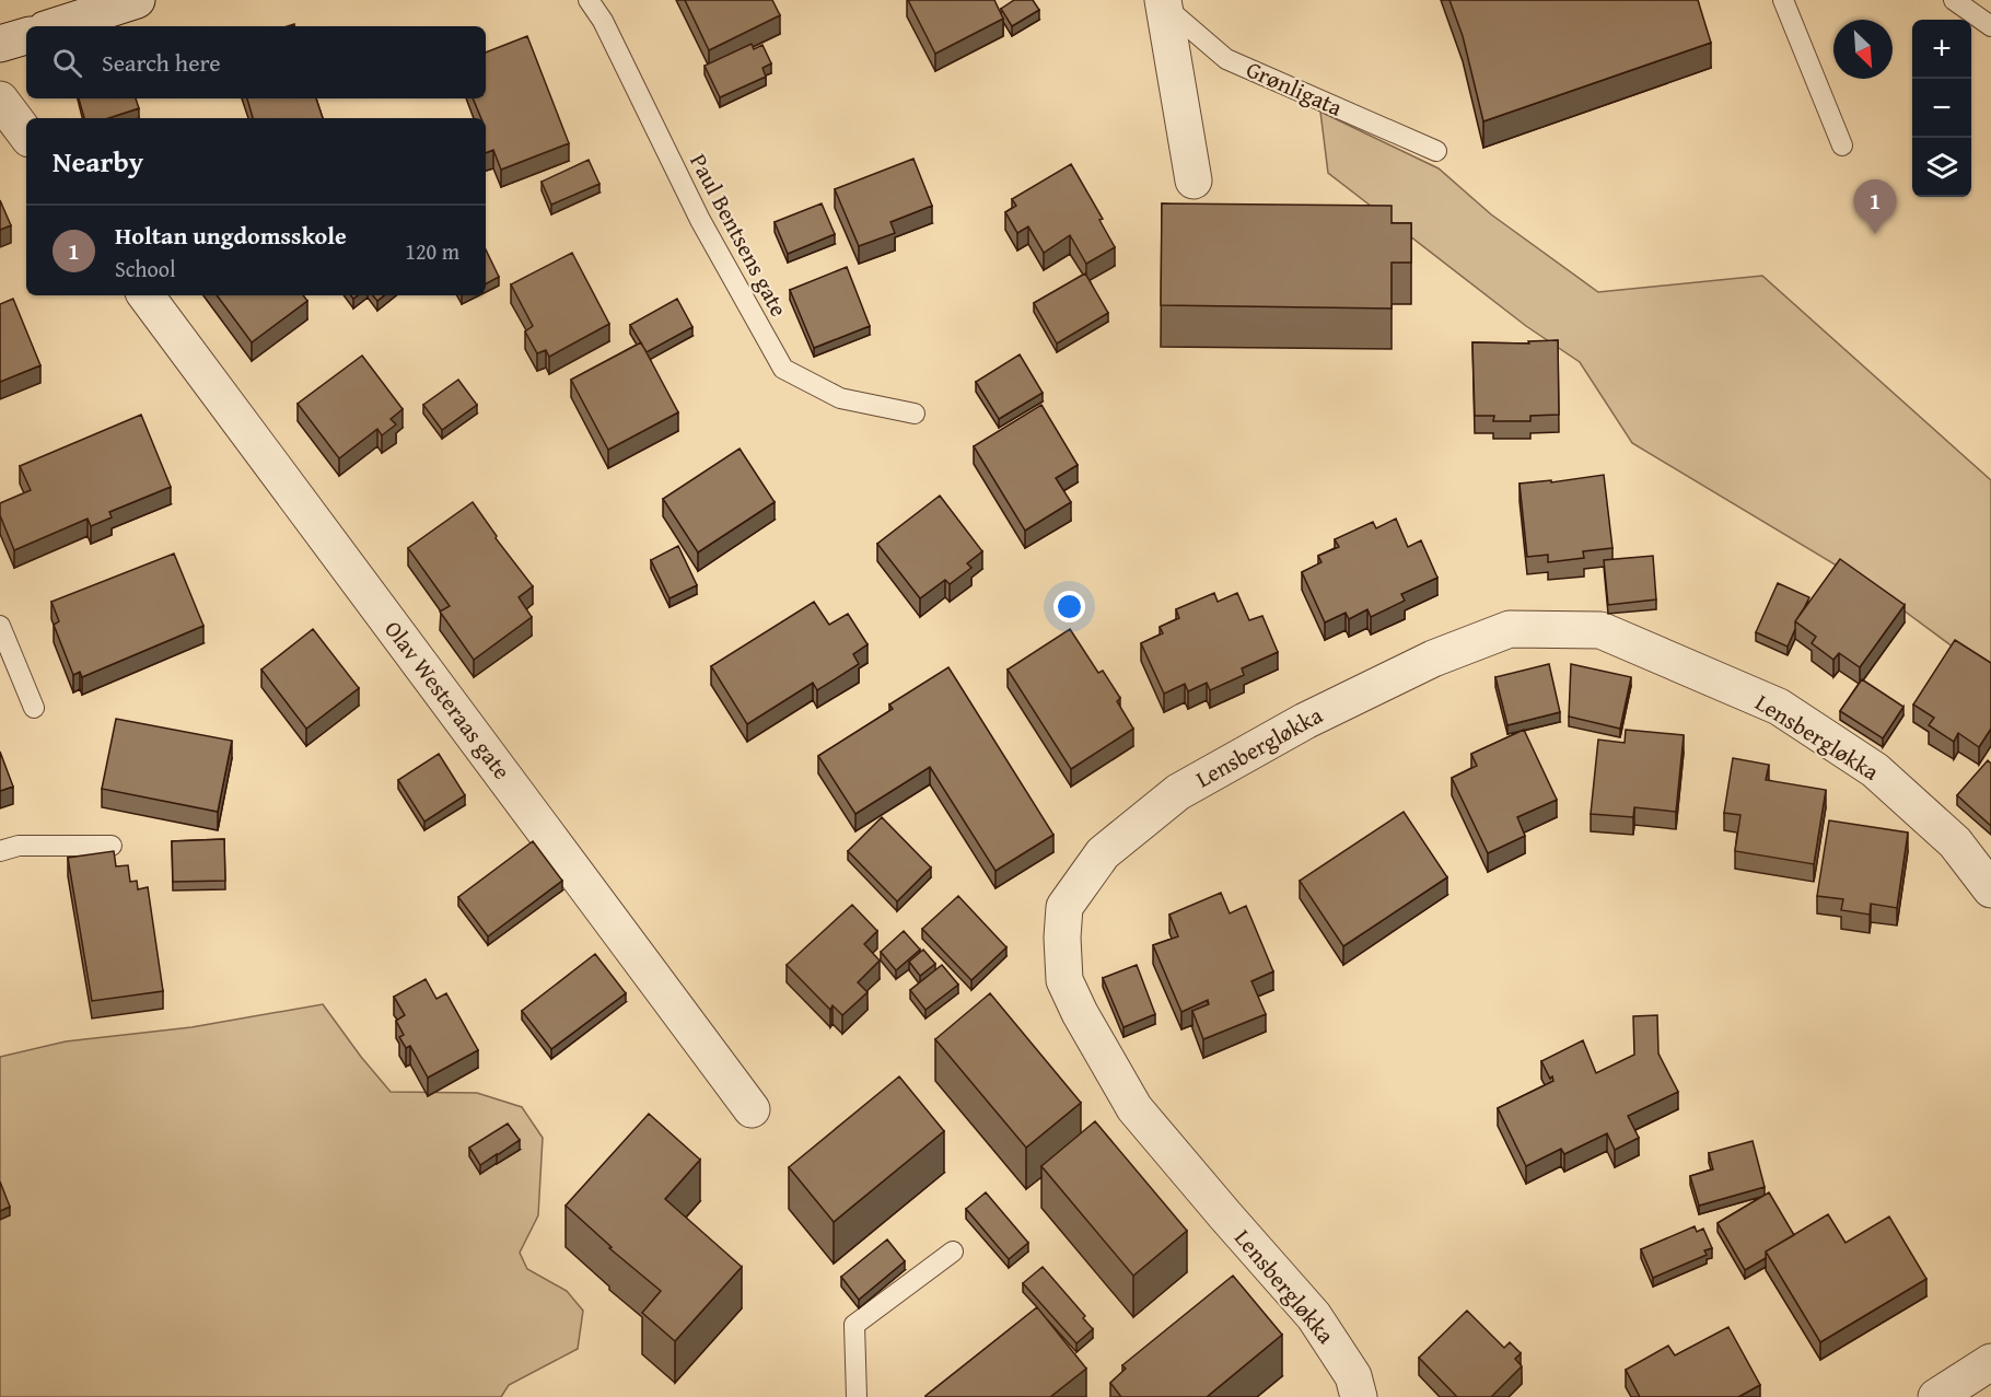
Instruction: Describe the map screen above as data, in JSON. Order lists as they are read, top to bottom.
{
  "streets": {
    "street": ["Grønligata", "Olav Westeraas gate", "Lensbergløkka"],
    "lane": ["Paul Bentsens gate"]
  },
  "north": "bottom right",
  "page": {
    "map_buttons": ["+", "−"],
    "search": "Search here",
    "heading": "Nearby",
    "pins": "1",
    "list": [
      {
        "mark": "1",
        "name": "Holtan ungdomsskole",
        "note": "School",
        "value": "120 m"
      }
    ]
  }
}
